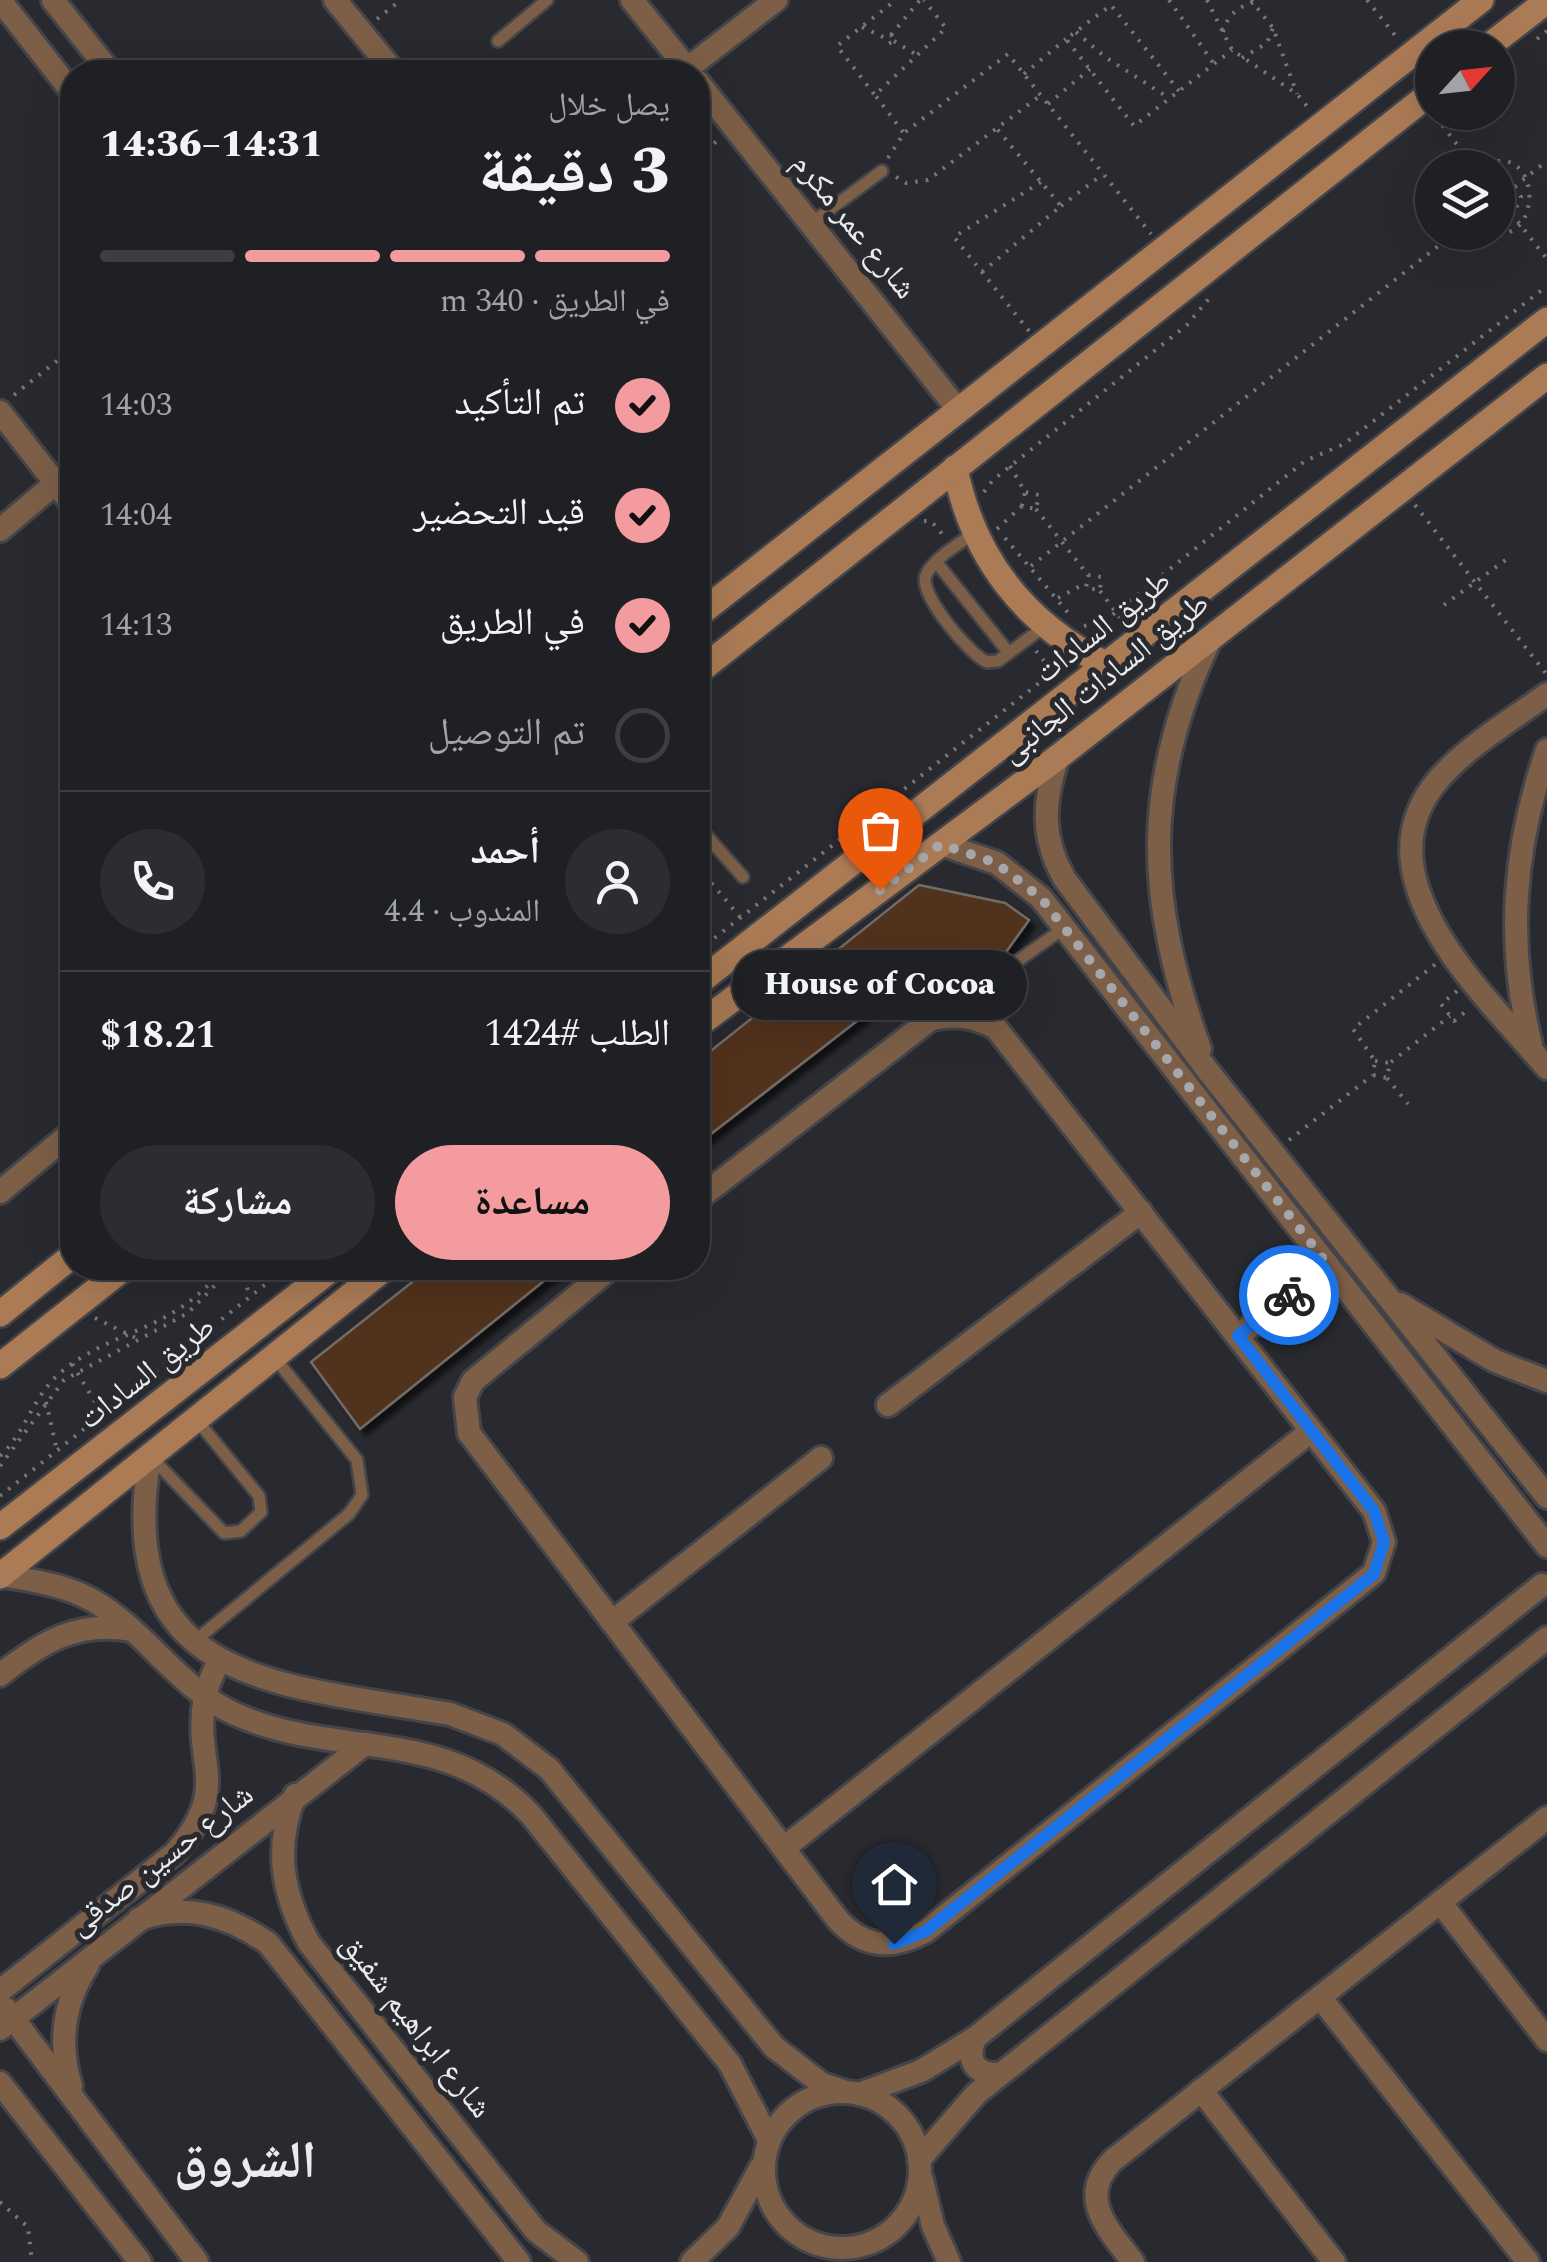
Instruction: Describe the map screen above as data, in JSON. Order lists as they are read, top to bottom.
{
  "streets": {
    "main road": ["طريق السادات", "طريق السادات الجانبى"],
    "street": ["شارع عمر مكرم", "شارع حسين صدقى", "شارع ابراهيم شفيق"]
  },
  "crossings": [
    ["شارع حسين صدقى", "شارع ابراهيم شفيق"]
  ],
  "districts": ["الشروق"],
  "places": ["House of Cocoa"],
  "north": "top right",
  "page": {
    "heading": ["3 دقيقة", "يصل خلال", "14:31–14:36"],
    "panel": [
      "أحمد",
      "المندوب · 4.4",
      "الطلب #1424",
      "$18.21"
    ],
    "bar": "في الطريق · 340 m",
    "list": [
      ["تم التأكيد", "14:03"],
      ["قيد التحضير", "14:04"],
      ["في الطريق", "14:13"],
      "تم التوصيل"
    ],
    "bubble": "House of Cocoa",
    "buttons": ["مساعدة", "مشاركة"]
  }
}
